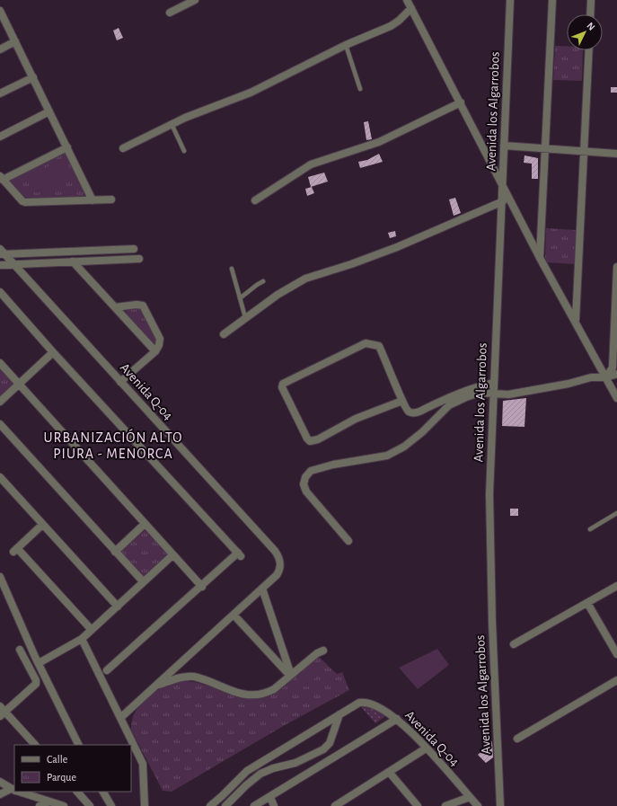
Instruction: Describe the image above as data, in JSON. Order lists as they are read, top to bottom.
{
  "streets": {
    "street": ["Avenida los Algarrobos", "Avenida Q-04"]
  },
  "districts": ["URBANIZACIÓN ALTO PIURA - MENORCA"],
  "legend": ["Calle", "Parque"],
  "north": "top right"
}
